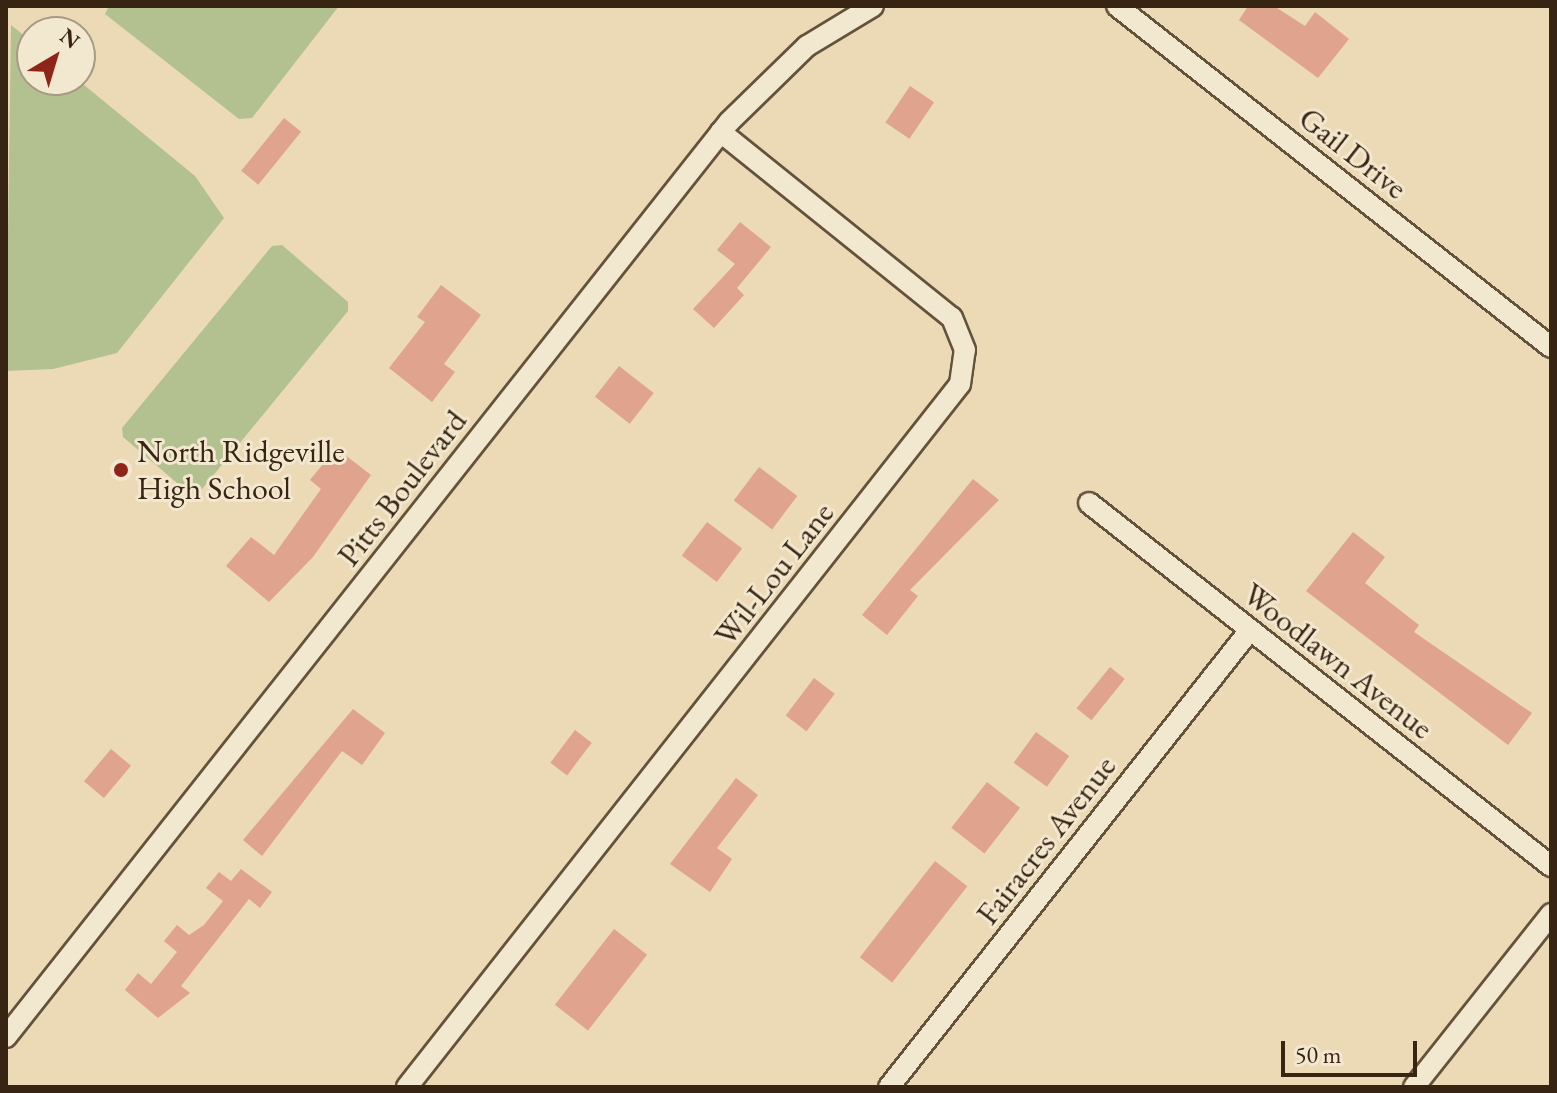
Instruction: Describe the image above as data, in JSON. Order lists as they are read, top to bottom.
{
  "streets": {
    "street": [
      "Gail Drive",
      "Pitts Boulevard",
      "Wil-Lou Lane",
      "Woodlawn Avenue",
      "Fairacres Avenue"
    ]
  },
  "crossings": [
    ["Pitts Boulevard", "Wil-Lou Lane"],
    ["Woodlawn Avenue", "Fairacres Avenue"]
  ],
  "places": ["North Ridgeville High School"],
  "scale_bar": "50 m",
  "north": "top right"
}
